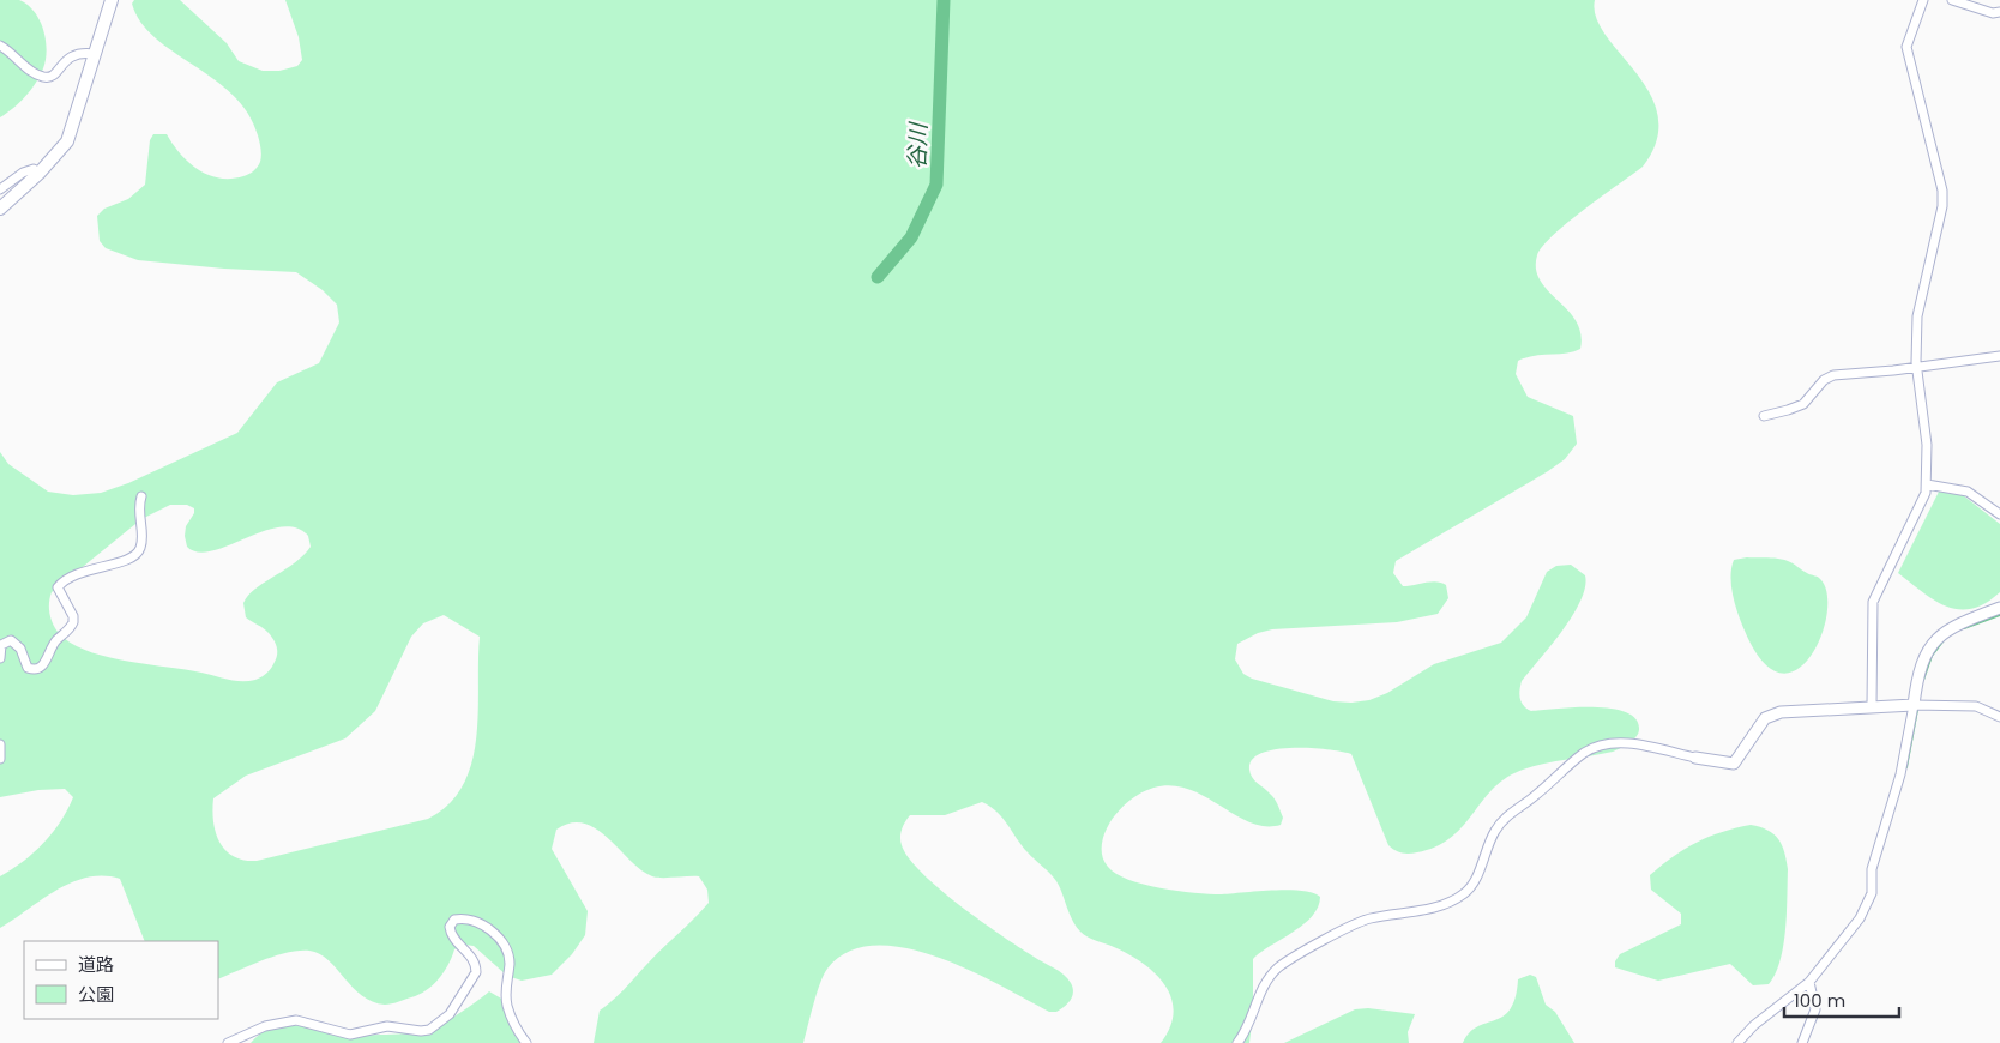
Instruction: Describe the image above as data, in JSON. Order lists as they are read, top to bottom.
{
  "water": ["谷川"],
  "legend": ["道路", "公園"],
  "scale_bar": "100 m"
}
